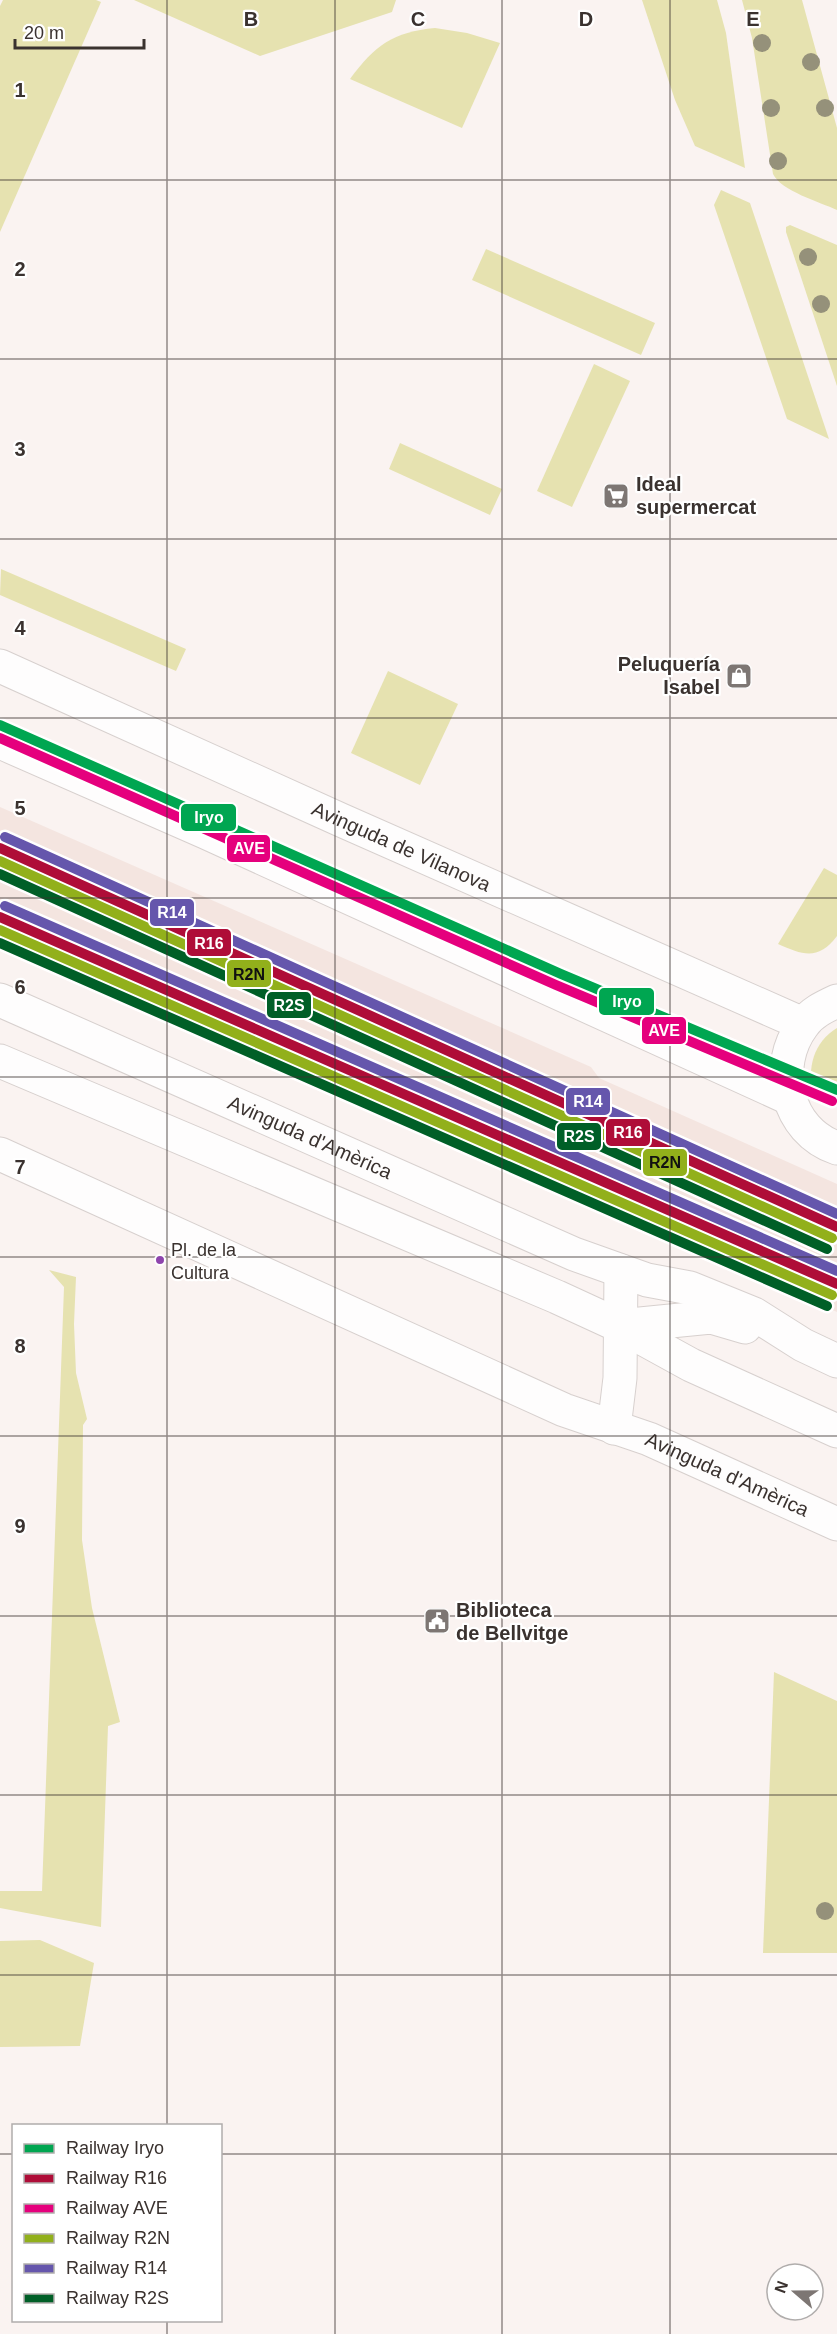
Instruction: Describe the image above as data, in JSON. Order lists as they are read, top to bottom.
{
  "streets": {
    "street": ["Avinguda de Vilanova", "Avinguda d'Amèrica"]
  },
  "places": {
    "supermarket": ["Ideal supermercat"],
    "shop": ["Peluquería Isabel"],
    "other": ["Pl. de la Cultura"],
    "public building": ["Biblioteca de Bellvitge"]
  },
  "lines": [
    "rail line Iryo",
    "rail line AVE",
    "rail line R14",
    "rail line R16",
    "rail line R2N",
    "rail line R2S"
  ],
  "legend": [
    "Railway Iryo",
    "Railway R16",
    "Railway AVE",
    "Railway R2N",
    "Railway R14",
    "Railway R2S"
  ],
  "scale_bar": "20 m",
  "north": "left",
  "grid": {
    "columns": [
      "B",
      "C",
      "D",
      "E"
    ],
    "rows": [
      "1",
      "2",
      "3",
      "4",
      "5",
      "6",
      "7",
      "8",
      "9"
    ]
  }
}
